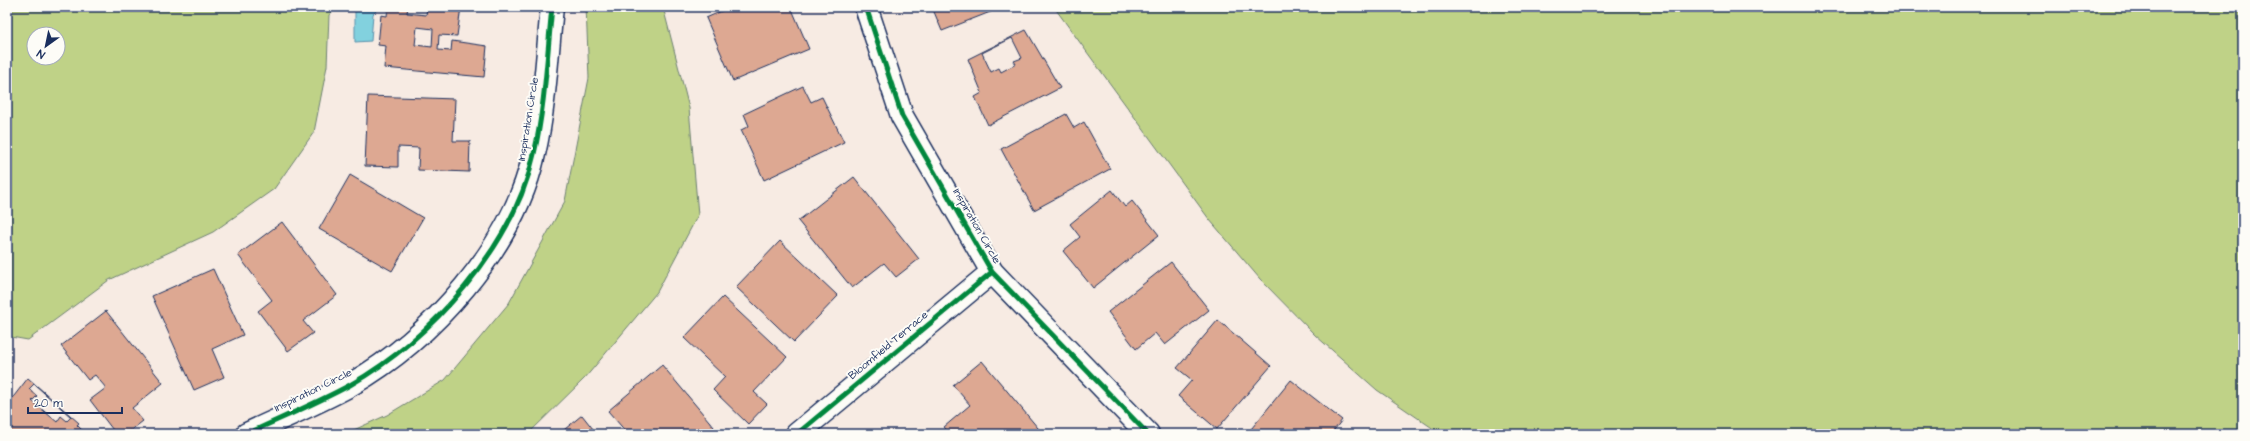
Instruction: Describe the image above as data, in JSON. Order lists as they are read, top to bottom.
{
  "streets": {
    "street": ["Inspiration Circle", "Bloomfield Terrace"]
  },
  "crossings": [
    ["Inspiration Circle", "Bloomfield Terrace"]
  ],
  "scale_bar": "20 m",
  "north": "bottom left"
}
